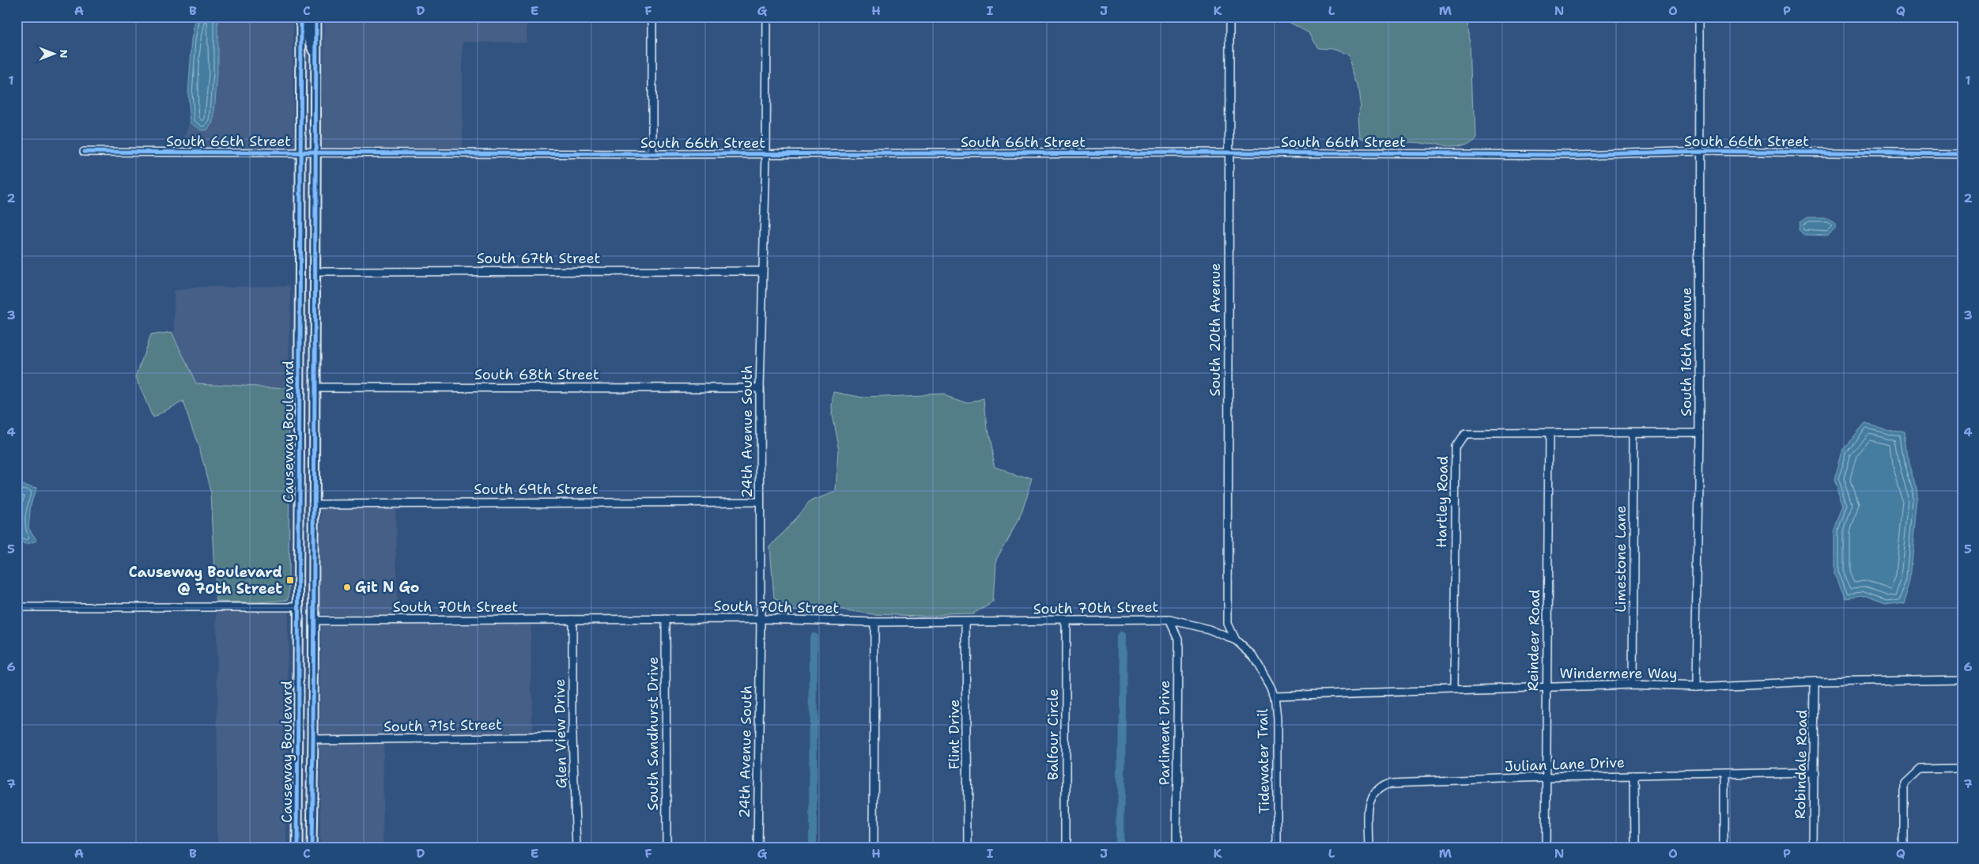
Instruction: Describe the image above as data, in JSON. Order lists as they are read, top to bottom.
{
  "streets": {
    "main road": ["Causeway Boulevard"],
    "street": [
      "South 66th Street",
      "South 67th Street",
      "South 20th Avenue",
      "South 16th Avenue",
      "South 68th Street",
      "24th Avenue South",
      "South 69th Street",
      "Hartley Road",
      "Limestone Lane",
      "South 70th Street",
      "Reindeer Road",
      "Windermere Way",
      "South 71st Street",
      "Parliment Drive",
      "Glen View Drive",
      "South Sandhurst Drive",
      "Flint Drive",
      "Balfour Circle",
      "Tidewater Trail",
      "Julian Lane Drive",
      "Robindale Road"
    ]
  },
  "crossings": [
    ["South 66th Street", "South 20th Avenue"],
    ["South 66th Street", "South 16th Avenue"],
    ["South 66th Street", "Causeway Boulevard"],
    ["South 66th Street", "24th Avenue South"],
    ["South 67th Street", "Causeway Boulevard"],
    ["South 67th Street", "24th Avenue South"],
    ["South 20th Avenue", "South 70th Street"],
    ["South 20th Avenue", "Tidewater Trail"],
    ["South 16th Avenue", "Hartley Road"],
    ["South 16th Avenue", "Windermere Way"],
    ["South 68th Street", "Causeway Boulevard"],
    ["South 68th Street", "24th Avenue South"],
    ["Causeway Boulevard", "South 69th Street"],
    ["Causeway Boulevard", "South 70th Street"],
    ["Causeway Boulevard", "South 71st Street"],
    ["24th Avenue South", "South 69th Street"],
    ["24th Avenue South", "South 70th Street"],
    ["Hartley Road", "Limestone Lane"],
    ["Hartley Road", "Reindeer Road"],
    ["Hartley Road", "Windermere Way"],
    ["Limestone Lane", "Windermere Way"],
    ["South 70th Street", "Parliment Drive"],
    ["South 70th Street", "Glen View Drive"],
    ["South 70th Street", "South Sandhurst Drive"],
    ["South 70th Street", "Flint Drive"],
    ["South 70th Street", "Balfour Circle"],
    ["South 70th Street", "Tidewater Trail"],
    ["Reindeer Road", "Windermere Way"],
    ["Reindeer Road", "Julian Lane Drive"],
    ["Windermere Way", "Tidewater Trail"],
    ["Windermere Way", "Robindale Road"],
    ["South 71st Street", "Glen View Drive"],
    ["Julian Lane Drive", "Robindale Road"]
  ],
  "places": {
    "transit": ["Causeway Boulevard @ 70th Street"],
    "other": ["Git N Go"]
  },
  "north": "right",
  "grid": {
    "columns": [
      "A",
      "B",
      "C",
      "D",
      "E",
      "F",
      "G",
      "H",
      "I",
      "J",
      "K",
      "L",
      "M",
      "N",
      "O",
      "P",
      "Q"
    ],
    "rows": [
      "1",
      "2",
      "3",
      "4",
      "5",
      "6",
      "7"
    ]
  }
}
